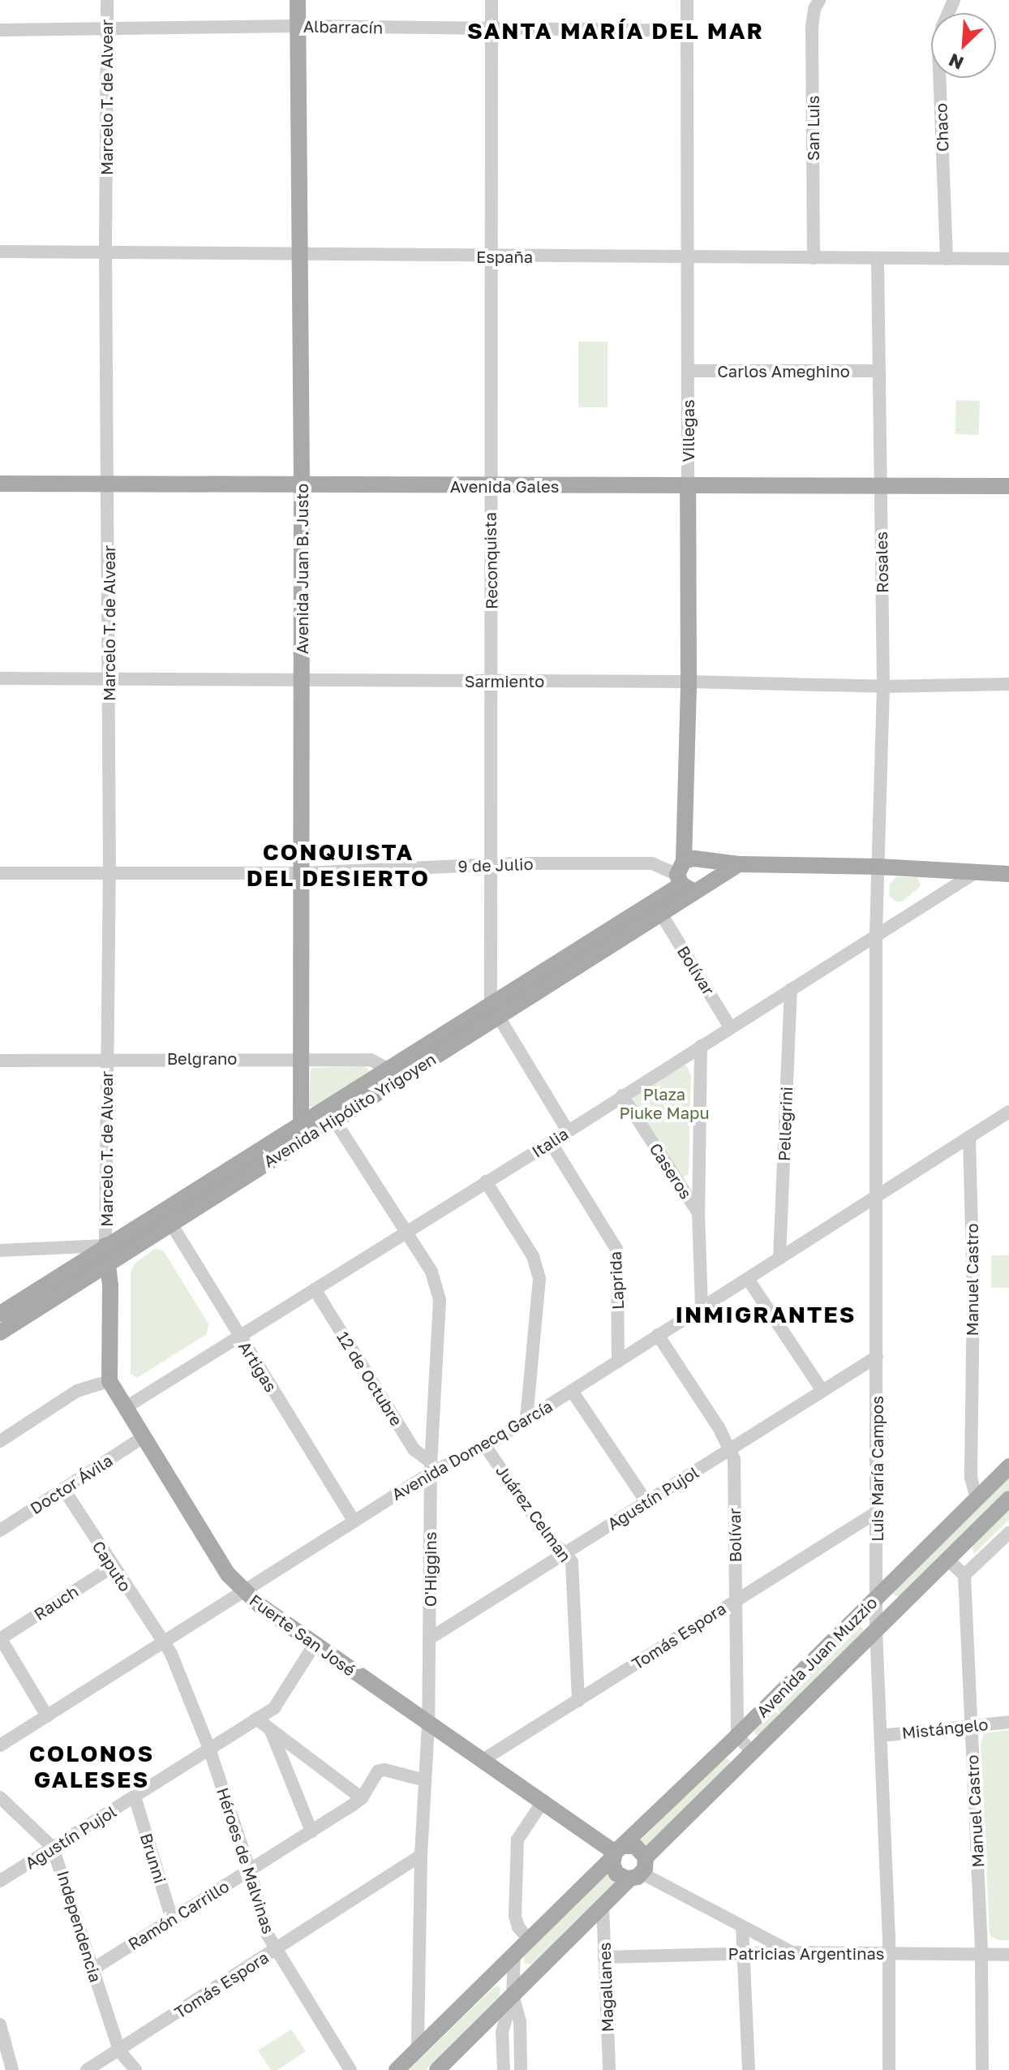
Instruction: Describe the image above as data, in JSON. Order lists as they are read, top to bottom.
{
  "streets": {
    "main road": [
      "Villegas",
      "Avenida Gales",
      "Avenida Juan B. Justo",
      "9 de Julio",
      "Avenida Hipólito Yrigoyen",
      "Fuerte San José",
      "Avenida Juan Muzzio"
    ],
    "street": [
      "Albarracín",
      "Marcelo T. de Alvear",
      "Chaco",
      "San Luis",
      "España",
      "Carlos Ameghino",
      "Reconquista",
      "Rosales",
      "Sarmiento",
      "Bolívar",
      "Belgrano",
      "Pellegrini",
      "Italia",
      "Caseros",
      "Manuel Castro",
      "Laprida",
      "Artigas",
      "12 de Octubre",
      "Avenida Domecq García",
      "Luis María Campos",
      "Doctor Ávila",
      "Agustín Pujol",
      "Juárez Celman",
      "Caputo",
      "O'Higgins",
      "Rauch",
      "Tomás Espora",
      "Mistángelo",
      "Brunni",
      "Héroes de Malvinas",
      "Ramón Carrillo",
      "Independencia",
      "Patricias Argentinas",
      "Magallanes"
    ]
  },
  "crossings": [
    ["Albarracín", "Marcelo T. de Alvear"],
    ["Albarracín", "Villegas"],
    ["Albarracín", "Reconquista"],
    ["Albarracín", "Avenida Juan B. Justo"],
    ["Marcelo T. de Alvear", "España"],
    ["Marcelo T. de Alvear", "Avenida Gales"],
    ["Marcelo T. de Alvear", "Sarmiento"],
    ["Marcelo T. de Alvear", "9 de Julio"],
    ["Marcelo T. de Alvear", "Belgrano"],
    ["Marcelo T. de Alvear", "Avenida Hipólito Yrigoyen"],
    ["Marcelo T. de Alvear", "Fuerte San José"],
    ["Chaco", "España"],
    ["San Luis", "España"],
    ["España", "Villegas"],
    ["España", "Reconquista"],
    ["España", "Rosales"],
    ["España", "Avenida Juan B. Justo"],
    ["Carlos Ameghino", "Villegas"],
    ["Carlos Ameghino", "Rosales"],
    ["Villegas", "Avenida Gales"],
    ["Villegas", "Sarmiento"],
    ["Villegas", "9 de Julio"],
    ["Villegas", "Avenida Hipólito Yrigoyen"],
    ["Avenida Gales", "Reconquista"],
    ["Avenida Gales", "Rosales"],
    ["Avenida Gales", "Avenida Juan B. Justo"],
    ["Reconquista", "Sarmiento"],
    ["Reconquista", "9 de Julio"],
    ["Reconquista", "Avenida Hipólito Yrigoyen"],
    ["Rosales", "Sarmiento"],
    ["Rosales", "9 de Julio"],
    ["Rosales", "Luis María Campos"],
    ["Avenida Juan B. Justo", "Sarmiento"],
    ["Avenida Juan B. Justo", "9 de Julio"],
    ["Avenida Juan B. Justo", "Belgrano"],
    ["Avenida Juan B. Justo", "Avenida Hipólito Yrigoyen"],
    ["9 de Julio", "Avenida Hipólito Yrigoyen"],
    ["9 de Julio", "Italia"],
    ["9 de Julio", "Luis María Campos"],
    ["Bolívar", "Avenida Hipólito Yrigoyen"],
    ["Bolívar", "Italia"],
    ["Bolívar", "Avenida Domecq García"],
    ["Bolívar", "Agustín Pujol"],
    ["Bolívar", "Tomás Espora"],
    ["Bolívar", "Avenida Juan Muzzio"],
    ["Belgrano", "Avenida Hipólito Yrigoyen"],
    ["Avenida Hipólito Yrigoyen", "Artigas"],
    ["Avenida Hipólito Yrigoyen", "O'Higgins"],
    ["Avenida Hipólito Yrigoyen", "Fuerte San José"],
    ["Pellegrini", "Italia"],
    ["Pellegrini", "Avenida Domecq García"],
    ["Italia", "Caseros"],
    ["Italia", "Laprida"],
    ["Italia", "Artigas"],
    ["Italia", "12 de Octubre"],
    ["Italia", "Luis María Campos"],
    ["Italia", "O'Higgins"],
    ["Italia", "Fuerte San José"],
    ["Manuel Castro", "Avenida Domecq García"],
    ["Manuel Castro", "Avenida Juan Muzzio"],
    ["Manuel Castro", "Mistángelo"],
    ["Manuel Castro", "Patricias Argentinas"],
    ["Laprida", "Avenida Domecq García"],
    ["Artigas", "Avenida Domecq García"],
    ["12 de Octubre", "Avenida Domecq García"],
    ["12 de Octubre", "O'Higgins"],
    ["Avenida Domecq García", "Luis María Campos"],
    ["Avenida Domecq García", "Juárez Celman"],
    ["Avenida Domecq García", "Caputo"],
    ["Avenida Domecq García", "O'Higgins"],
    ["Avenida Domecq García", "Fuerte San José"],
    ["Avenida Domecq García", "Héroes de Malvinas"],
    ["Luis María Campos", "Agustín Pujol"],
    ["Luis María Campos", "Tomás Espora"],
    ["Luis María Campos", "Avenida Juan Muzzio"],
    ["Luis María Campos", "Mistángelo"],
    ["Luis María Campos", "Patricias Argentinas"],
    ["Doctor Ávila", "Caputo"],
    ["Doctor Ávila", "Fuerte San José"],
    ["Agustín Pujol", "Juárez Celman"],
    ["Agustín Pujol", "O'Higgins"],
    ["Agustín Pujol", "Fuerte San José"],
    ["Agustín Pujol", "Brunni"],
    ["Agustín Pujol", "Héroes de Malvinas"],
    ["Agustín Pujol", "Independencia"],
    ["Juárez Celman", "Tomás Espora"],
    ["Caputo", "Rauch"],
    ["Caputo", "Héroes de Malvinas"],
    ["O'Higgins", "Fuerte San José"],
    ["O'Higgins", "Tomás Espora"],
    ["O'Higgins", "Avenida Juan Muzzio"],
    ["O'Higgins", "Ramón Carrillo"],
    ["Fuerte San José", "Tomás Espora"],
    ["Fuerte San José", "Avenida Juan Muzzio"],
    ["Tomás Espora", "Héroes de Malvinas"],
    ["Tomás Espora", "Independencia"],
    ["Avenida Juan Muzzio", "Magallanes"],
    ["Brunni", "Ramón Carrillo"],
    ["Héroes de Malvinas", "Ramón Carrillo"],
    ["Ramón Carrillo", "Independencia"],
    ["Patricias Argentinas", "Magallanes"]
  ],
  "districts": [
    "SANTA MARÍA DEL MAR",
    "CONQUISTA DEL DESIERTO",
    "INMIGRANTES",
    "COLONOS GALESES"
  ],
  "parks": ["Plaza Piuke Mapu"],
  "north": "bottom left"
}
